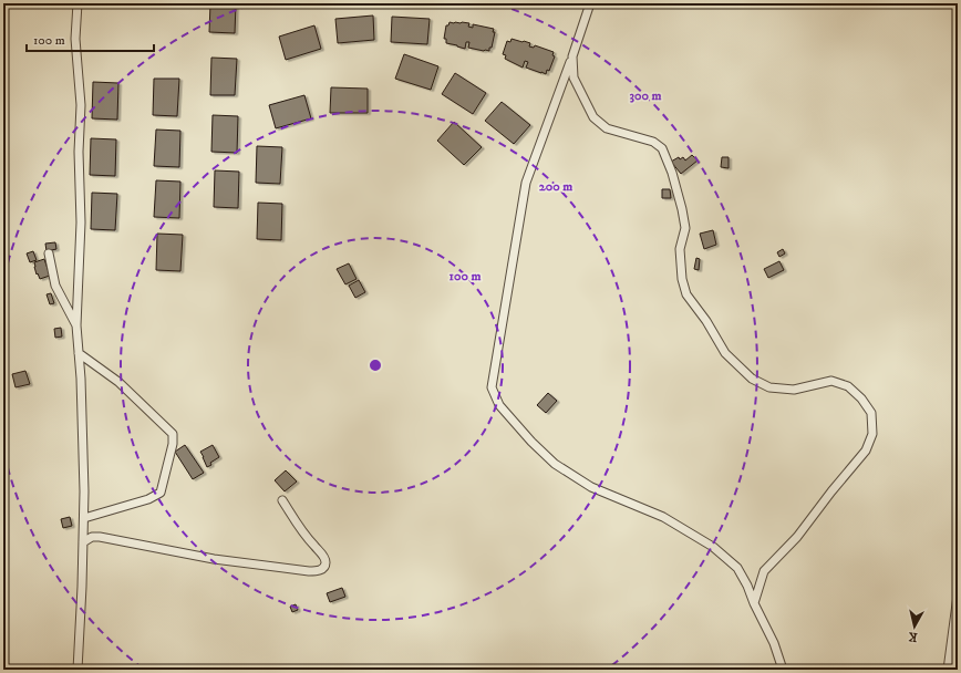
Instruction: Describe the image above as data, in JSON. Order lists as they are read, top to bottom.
{
  "scale_bar": "100 m",
  "north": "bottom",
  "rings": ["300 m", "200 m", "100 m"]
}
